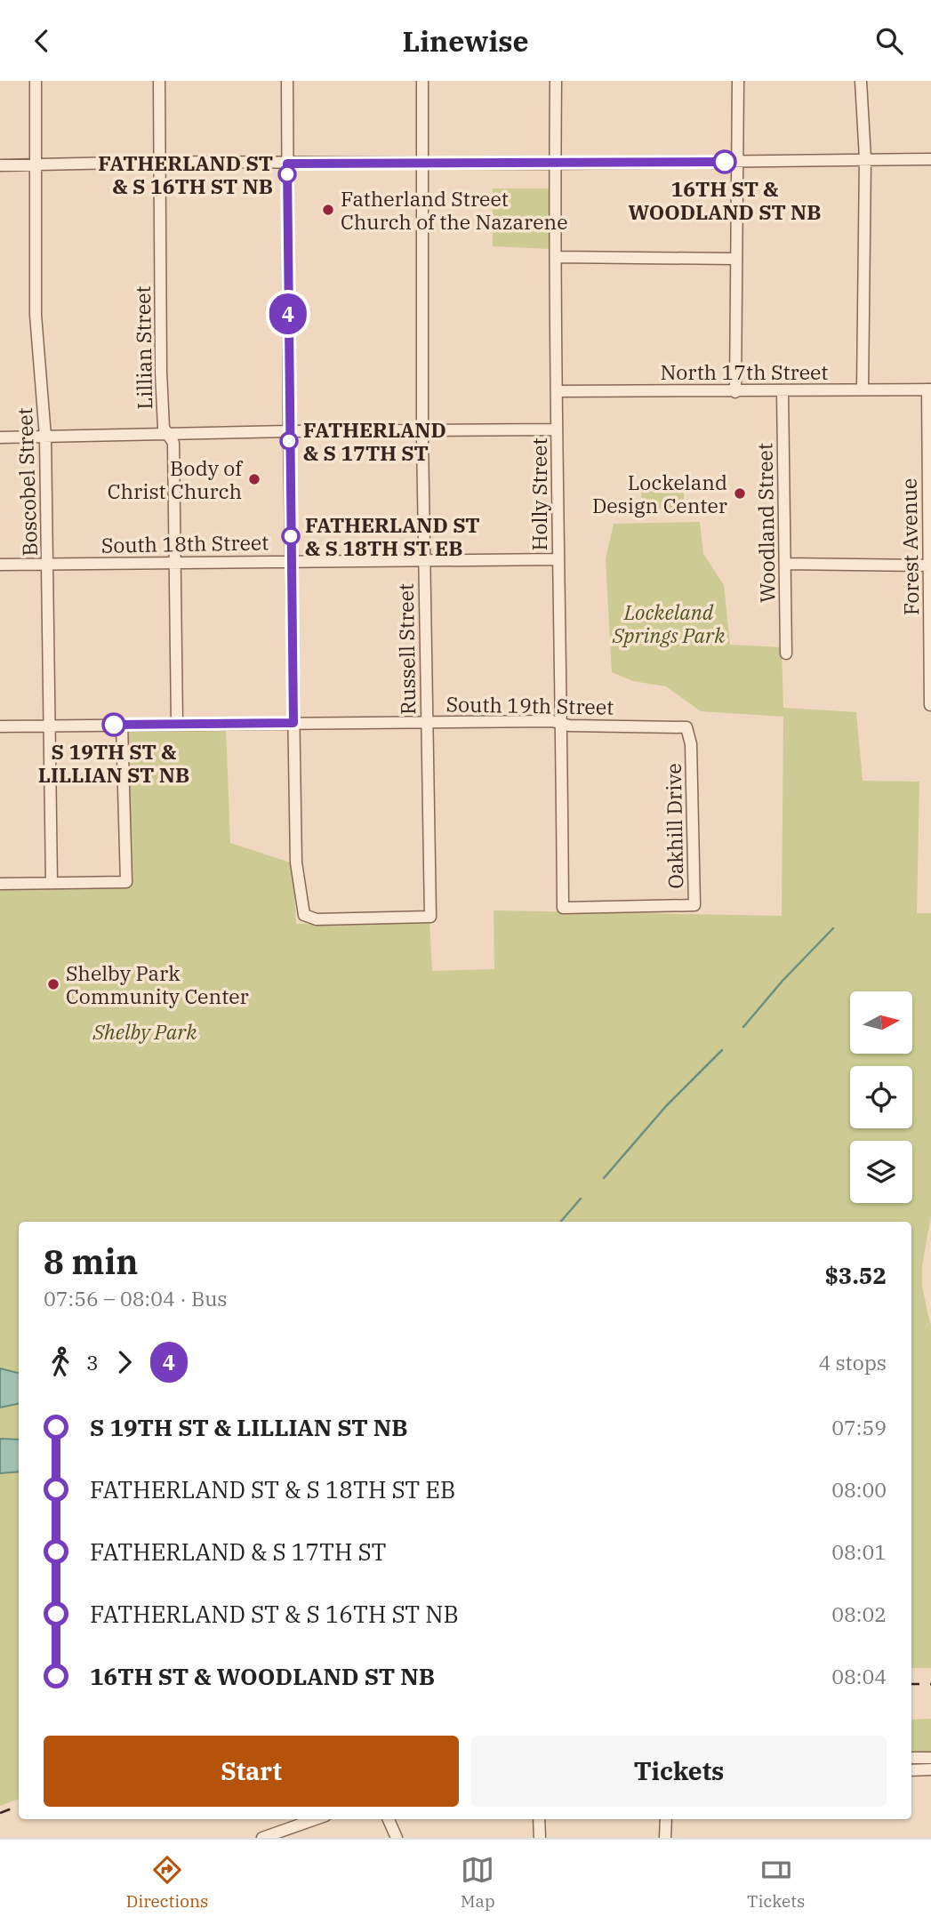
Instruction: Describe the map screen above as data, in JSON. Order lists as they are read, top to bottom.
{
  "streets": {
    "street": [
      "Lillian Street",
      "North 17th Street",
      "Boscobel Street",
      "Holly Street",
      "Woodland Street",
      "South 18th Street",
      "Forest Avenue",
      "Russell Street",
      "South 19th Street",
      "Oakhill Drive"
    ]
  },
  "crossings": [
    ["Lillian Street", "South 18th Street"],
    ["Lillian Street", "South 19th Street"],
    ["North 17th Street", "Holly Street"],
    ["North 17th Street", "Woodland Street"],
    ["North 17th Street", "Forest Avenue"],
    ["Boscobel Street", "South 18th Street"],
    ["Boscobel Street", "South 19th Street"],
    ["Holly Street", "South 18th Street"],
    ["Holly Street", "South 19th Street"],
    ["Holly Street", "Oakhill Drive"],
    ["South 18th Street", "Russell Street"],
    ["Russell Street", "South 19th Street"],
    ["South 19th Street", "Oakhill Drive"]
  ],
  "parks": ["Lockeland Springs Park", "Shelby Park"],
  "places": [
    "16TH ST & WOODLAND ST NB",
    "FATHERLAND ST & S 16TH ST NB",
    "Fatherland Street Church of the Nazarene",
    "FATHERLAND & S 17TH ST",
    "Body of Christ Church",
    "Lockeland Design Center",
    "FATHERLAND ST & S 18TH ST EB",
    "S 19TH ST & LILLIAN ST NB",
    "Shelby Park Community Center"
  ],
  "lines": ["bus line 4"],
  "north": "right",
  "page": {
    "header": "Linewise",
    "on_map": "4",
    "heading": ["8 min", "07:56 – 08:04 · Bus", "$3.52"],
    "legs": ["3", "4", "4 stops"],
    "list": [
      {
        "name": "S 19TH ST & LILLIAN ST NB",
        "value": "07:59"
      },
      {
        "name": "FATHERLAND ST & S 18TH ST EB",
        "value": "08:00"
      },
      {
        "name": "FATHERLAND & S 17TH ST",
        "value": "08:01"
      },
      {
        "name": "FATHERLAND ST & S 16TH ST NB",
        "value": "08:02"
      },
      {
        "name": "16TH ST & WOODLAND ST NB",
        "value": "08:04"
      }
    ],
    "buttons": ["Start", "Tickets"],
    "tabs": ["Directions", "Map", "Tickets"]
  }
}
